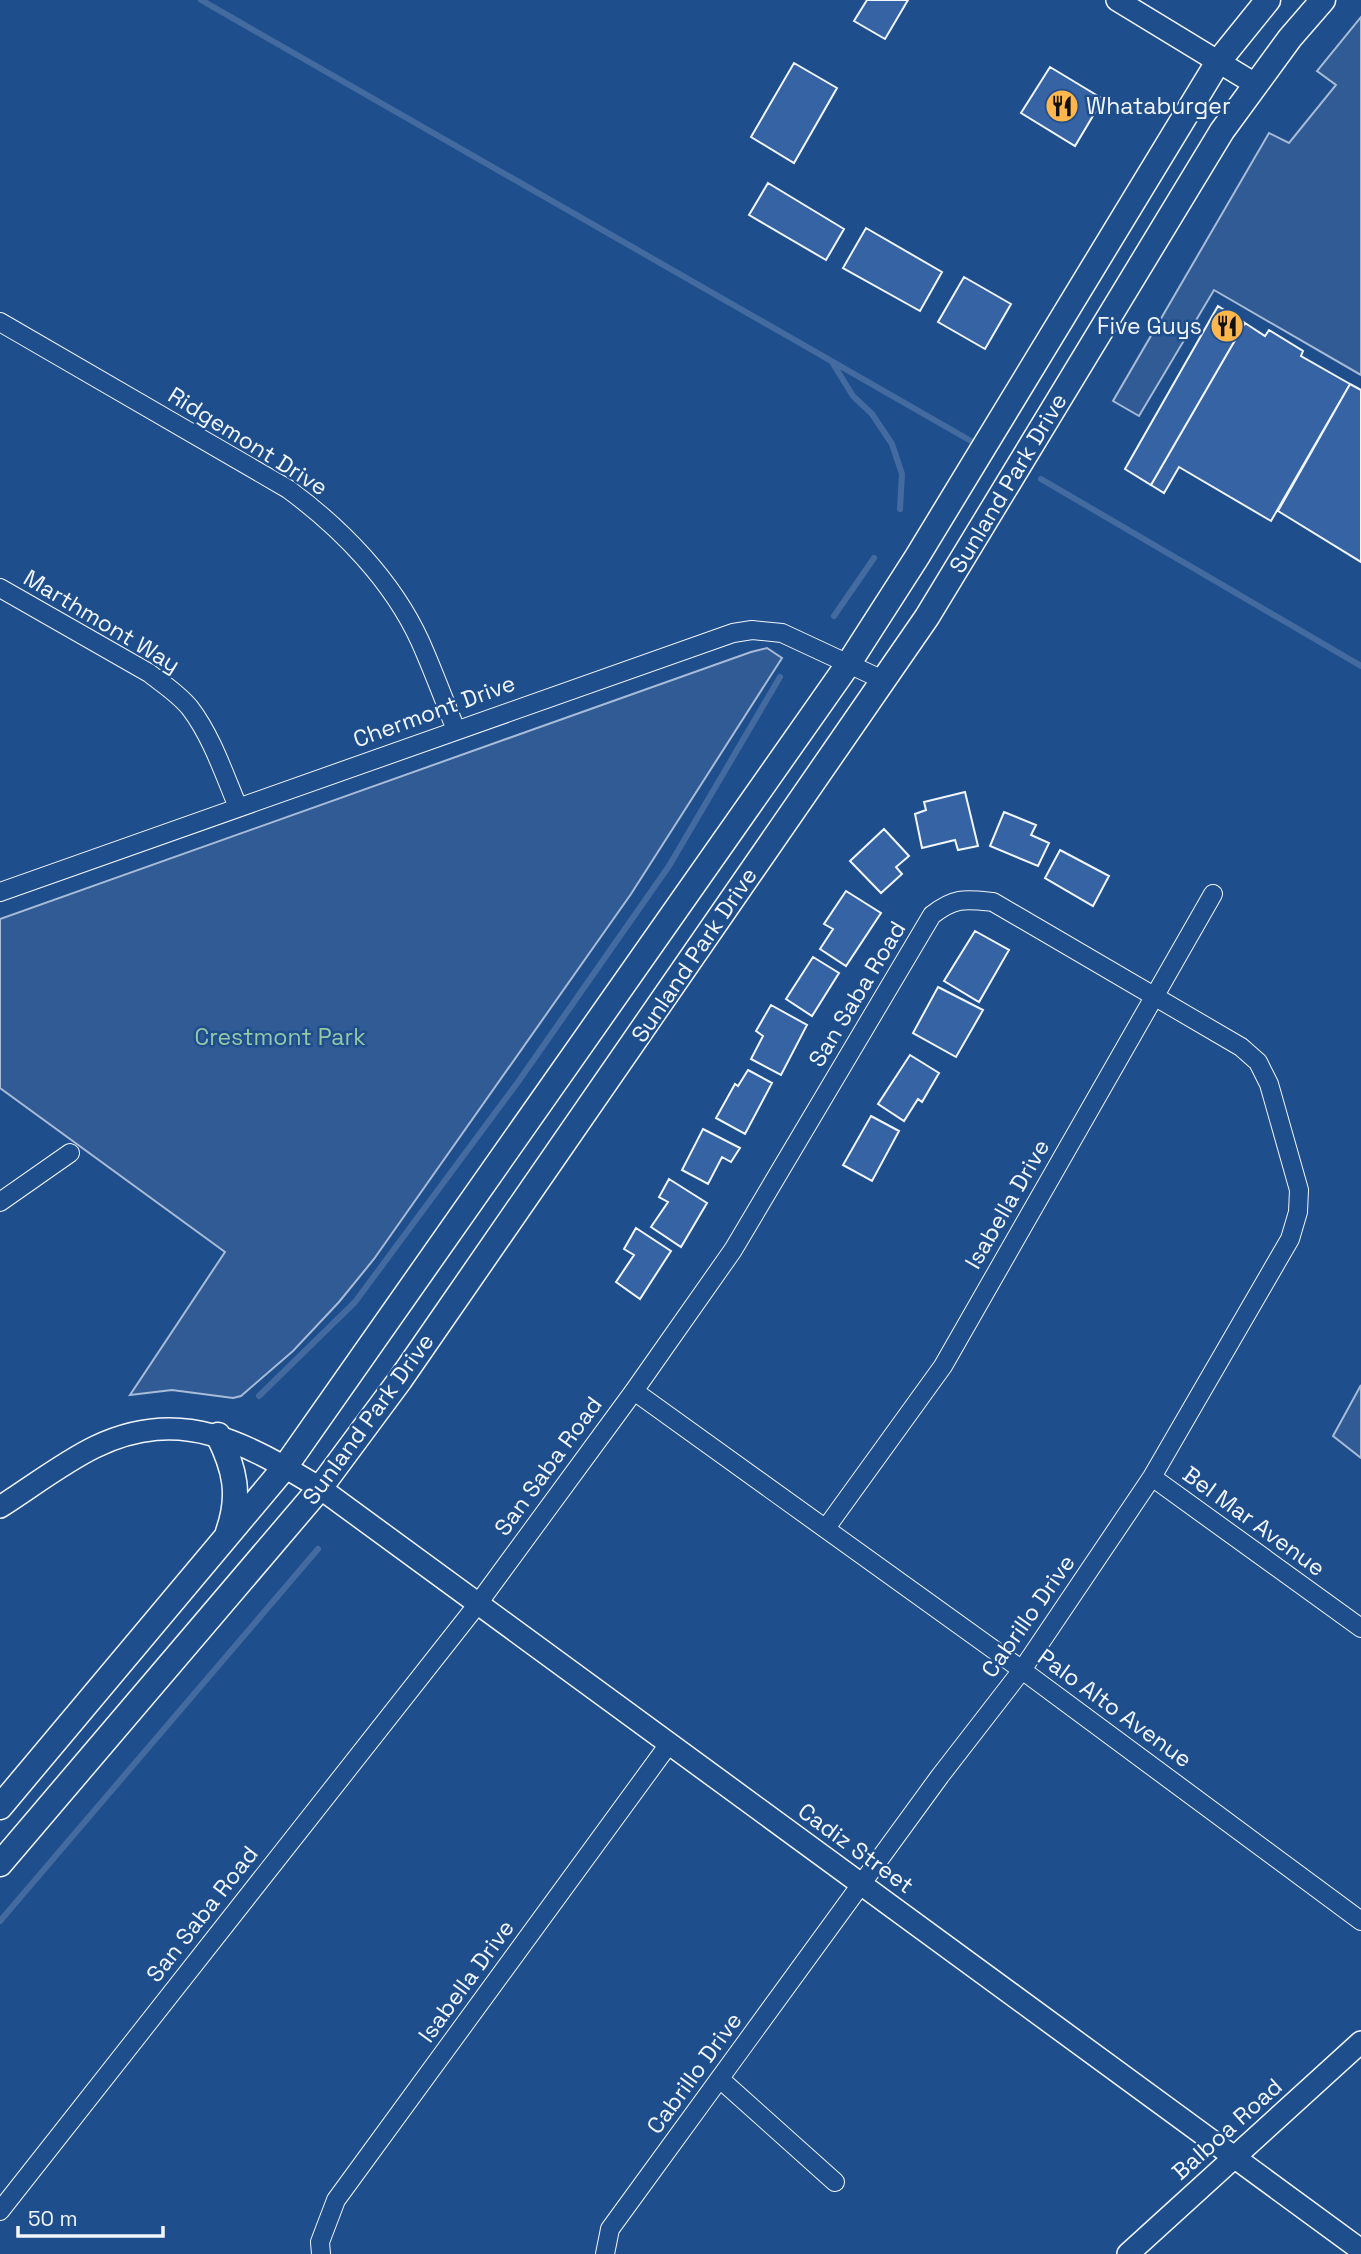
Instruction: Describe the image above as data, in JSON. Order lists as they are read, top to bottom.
{
  "streets": {
    "main road": ["Sunland Park Drive"],
    "street": [
      "Ridgemont Drive",
      "Marthmont Way",
      "Chermont Drive",
      "San Saba Road",
      "Isabella Drive",
      "Bel Mar Avenue",
      "Cabrillo Drive",
      "Palo Alto Avenue",
      "Cadiz Street",
      "Balboa Road"
    ]
  },
  "crossings": [
    ["Ridgemont Drive", "Chermont Drive"],
    ["Sunland Park Drive", "Chermont Drive"],
    ["Sunland Park Drive", "Cadiz Street"],
    ["Marthmont Way", "Chermont Drive"],
    ["San Saba Road", "Isabella Drive"],
    ["San Saba Road", "Cabrillo Drive"],
    ["San Saba Road", "Palo Alto Avenue"],
    ["San Saba Road", "Cadiz Street"],
    ["Isabella Drive", "Cabrillo Drive"],
    ["Isabella Drive", "Palo Alto Avenue"],
    ["Isabella Drive", "Cadiz Street"],
    ["Bel Mar Avenue", "Cabrillo Drive"],
    ["Cabrillo Drive", "Palo Alto Avenue"],
    ["Cabrillo Drive", "Cadiz Street"],
    ["Cadiz Street", "Balboa Road"]
  ],
  "parks": ["Crestmont Park"],
  "places": {
    "restaurant": ["Whataburger", "Five Guys"]
  },
  "scale_bar": "50 m"
}
